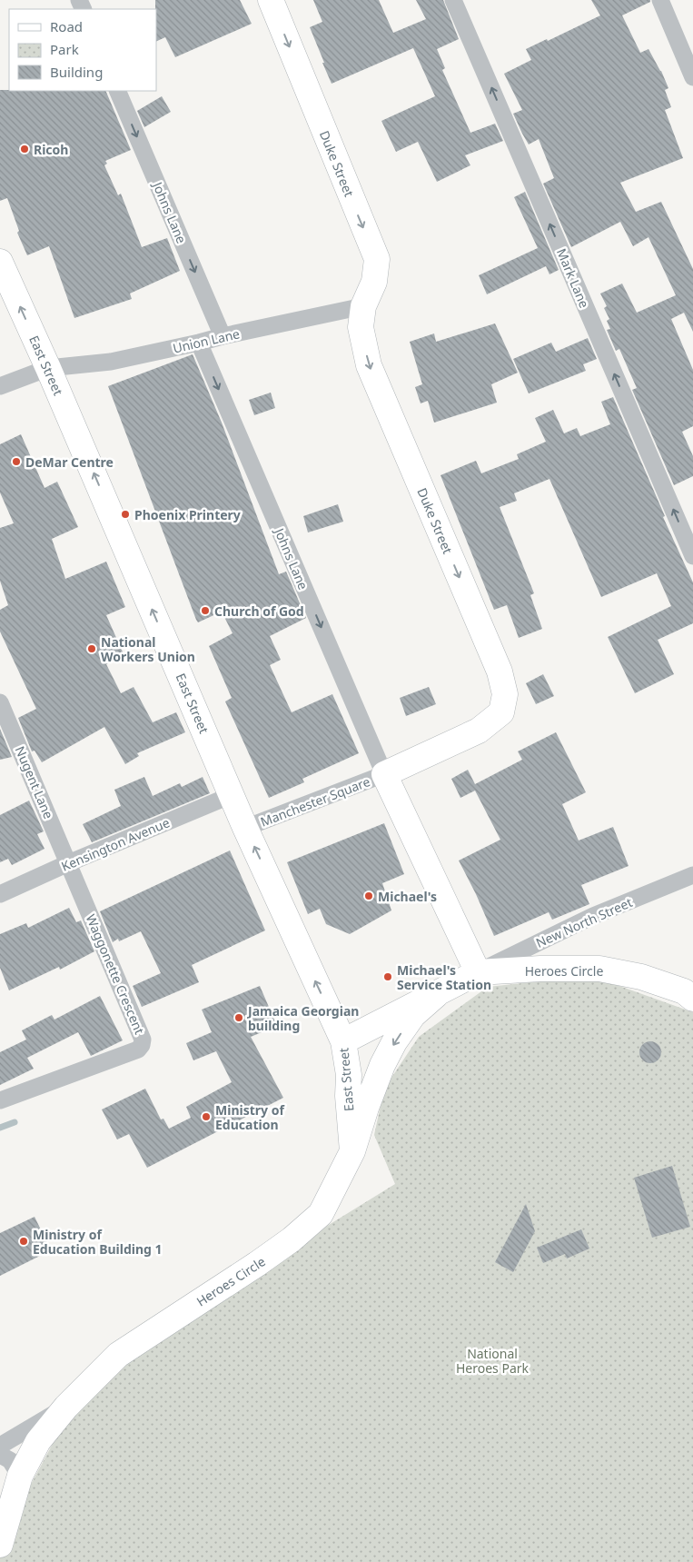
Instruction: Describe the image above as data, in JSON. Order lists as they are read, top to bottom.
{
  "streets": {
    "main road": ["Duke Street", "East Street", "Heroes Circle"],
    "street": [
      "Johns Lane",
      "Mark Lane",
      "Union Lane",
      "Nugent Lane",
      "Manchester Square",
      "Kensington Avenue",
      "New North Street",
      "Waggonette Crescent"
    ]
  },
  "crossings": [
    ["Duke Street", "Johns Lane"],
    ["Duke Street", "Union Lane"],
    ["Duke Street", "Manchester Square"],
    ["Johns Lane", "Union Lane"],
    ["Johns Lane", "Manchester Square"],
    ["Union Lane", "East Street"],
    ["East Street", "Manchester Square"],
    ["East Street", "Kensington Avenue"],
    ["East Street", "Heroes Circle"],
    ["Nugent Lane", "Kensington Avenue"],
    ["Nugent Lane", "Waggonette Crescent"],
    ["Kensington Avenue", "Waggonette Crescent"],
    ["New North Street", "Heroes Circle"]
  ],
  "one_way": [
    "Duke Street",
    "Johns Lane",
    "Mark Lane",
    "East Street"
  ],
  "parks": ["National Heroes Park"],
  "places": [
    "Ricoh",
    "DeMar Centre",
    "Phoenix Printery",
    "Church of God",
    "National Workers Union",
    "Michael's",
    "Michael's Service Station",
    "Jamaica Georgian building",
    "Ministry of Education",
    "Ministry of Education Building 1"
  ],
  "legend": ["Road", "Park", "Building"]
}
